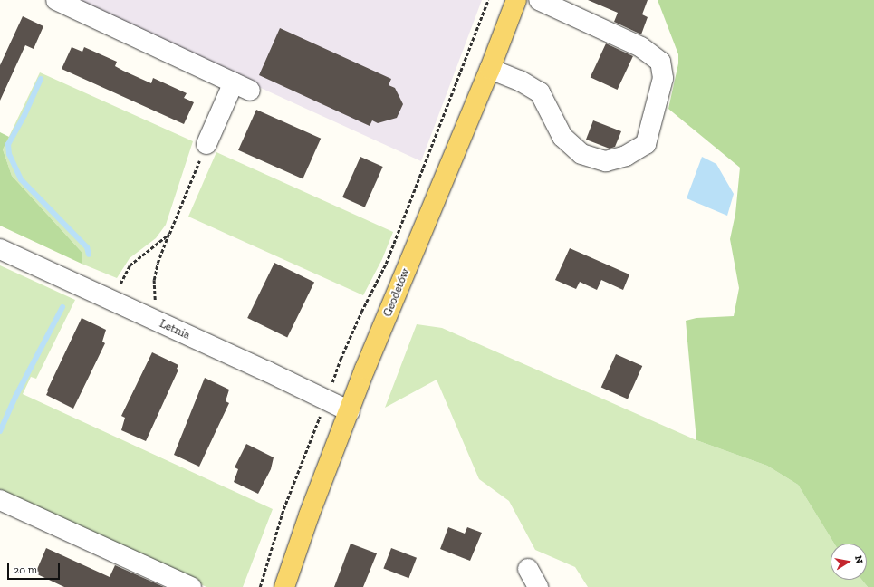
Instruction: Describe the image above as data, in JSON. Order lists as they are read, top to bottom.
{
  "streets": {
    "main road": ["Geodetów"],
    "street": ["Letnia"]
  },
  "crossings": [
    ["Geodetów", "Letnia"]
  ],
  "scale_bar": "20 m",
  "north": "right"
}
